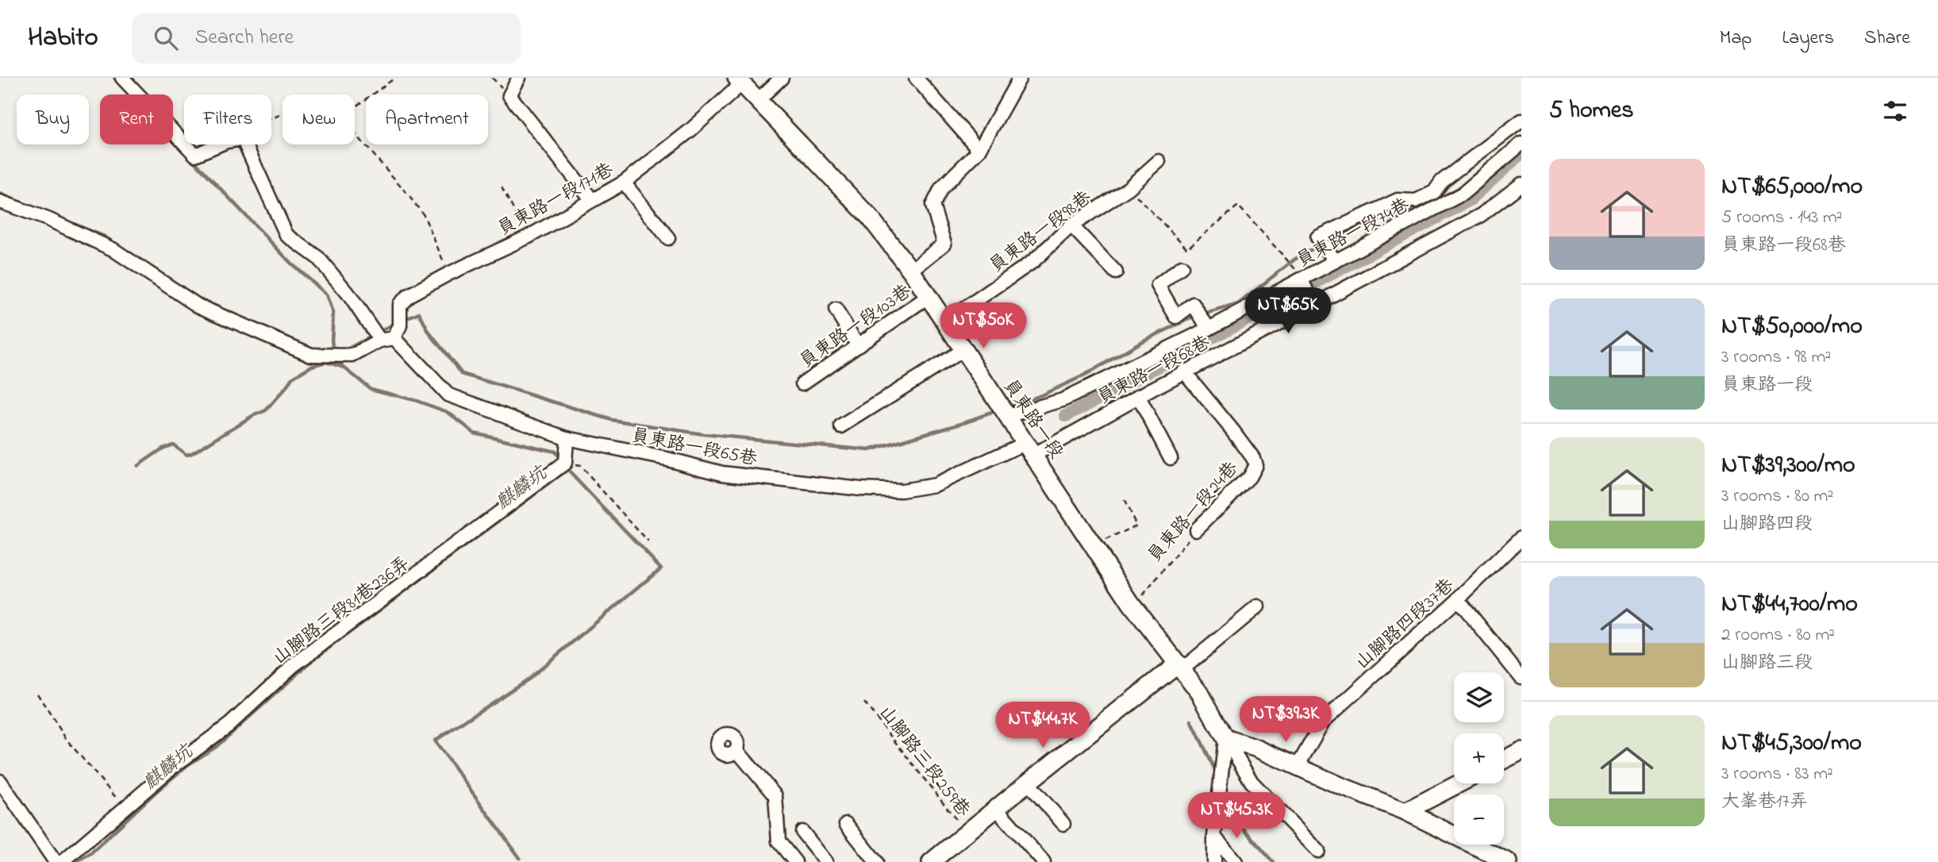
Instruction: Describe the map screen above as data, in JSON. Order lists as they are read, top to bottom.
{
  "streets": {
    "main road": ["員東路一段"],
    "street": [
      "員東路一段171巷",
      "員東路一段98巷",
      "員東路一段74巷",
      "員東路一段103巷",
      "員東路一段68巷",
      "員東路一段65巷",
      "員東路一段24巷",
      "山腳路三段81巷236弄",
      "山腳路四段37巷"
    ],
    "path": ["山腳路三段259巷"]
  },
  "crossings": [
    ["員東路一段171巷", "員東路一段"],
    ["員東路一段171巷", "員東路一段65巷"],
    ["員東路一段98巷", "員東路一段"],
    ["員東路一段74巷", "員東路一段"],
    ["員東路一段103巷", "員東路一段"],
    ["員東路一段68巷", "員東路一段"],
    ["員東路一段68巷", "員東路一段65巷"],
    ["員東路一段68巷", "員東路一段24巷"],
    ["員東路一段", "員東路一段65巷"],
    ["員東路一段", "員東路一段24巷"]
  ],
  "water": ["麒麟坑"],
  "page": {
    "header": "Habito",
    "search": "Search here",
    "nav": ["Map", "Layers", "Share"],
    "heading": "5 homes",
    "chip": [
      "Buy",
      "Rent",
      "Filters",
      "New",
      "Apartment"
    ],
    "list": [
      {
        "name": "NT$65,000/mo",
        "note": "5 rooms · 143 m² · 員東路一段68巷"
      },
      {
        "name": "NT$50,000/mo",
        "note": "3 rooms · 98 m² · 員東路一段"
      },
      {
        "name": "NT$39,300/mo",
        "note": "3 rooms · 80 m² · 山腳路四段"
      },
      {
        "name": "NT$44,700/mo",
        "note": "2 rooms · 80 m² · 山腳路三段"
      },
      {
        "name": "NT$45,300/mo",
        "note": "3 rooms · 83 m² · 大峯巷17弄"
      }
    ],
    "price": [
      "NT$65K",
      "NT$50K",
      "NT$39.3K",
      "NT$44.7K",
      "NT$45.3K"
    ],
    "map_buttons": ["+", "−"]
  }
}
